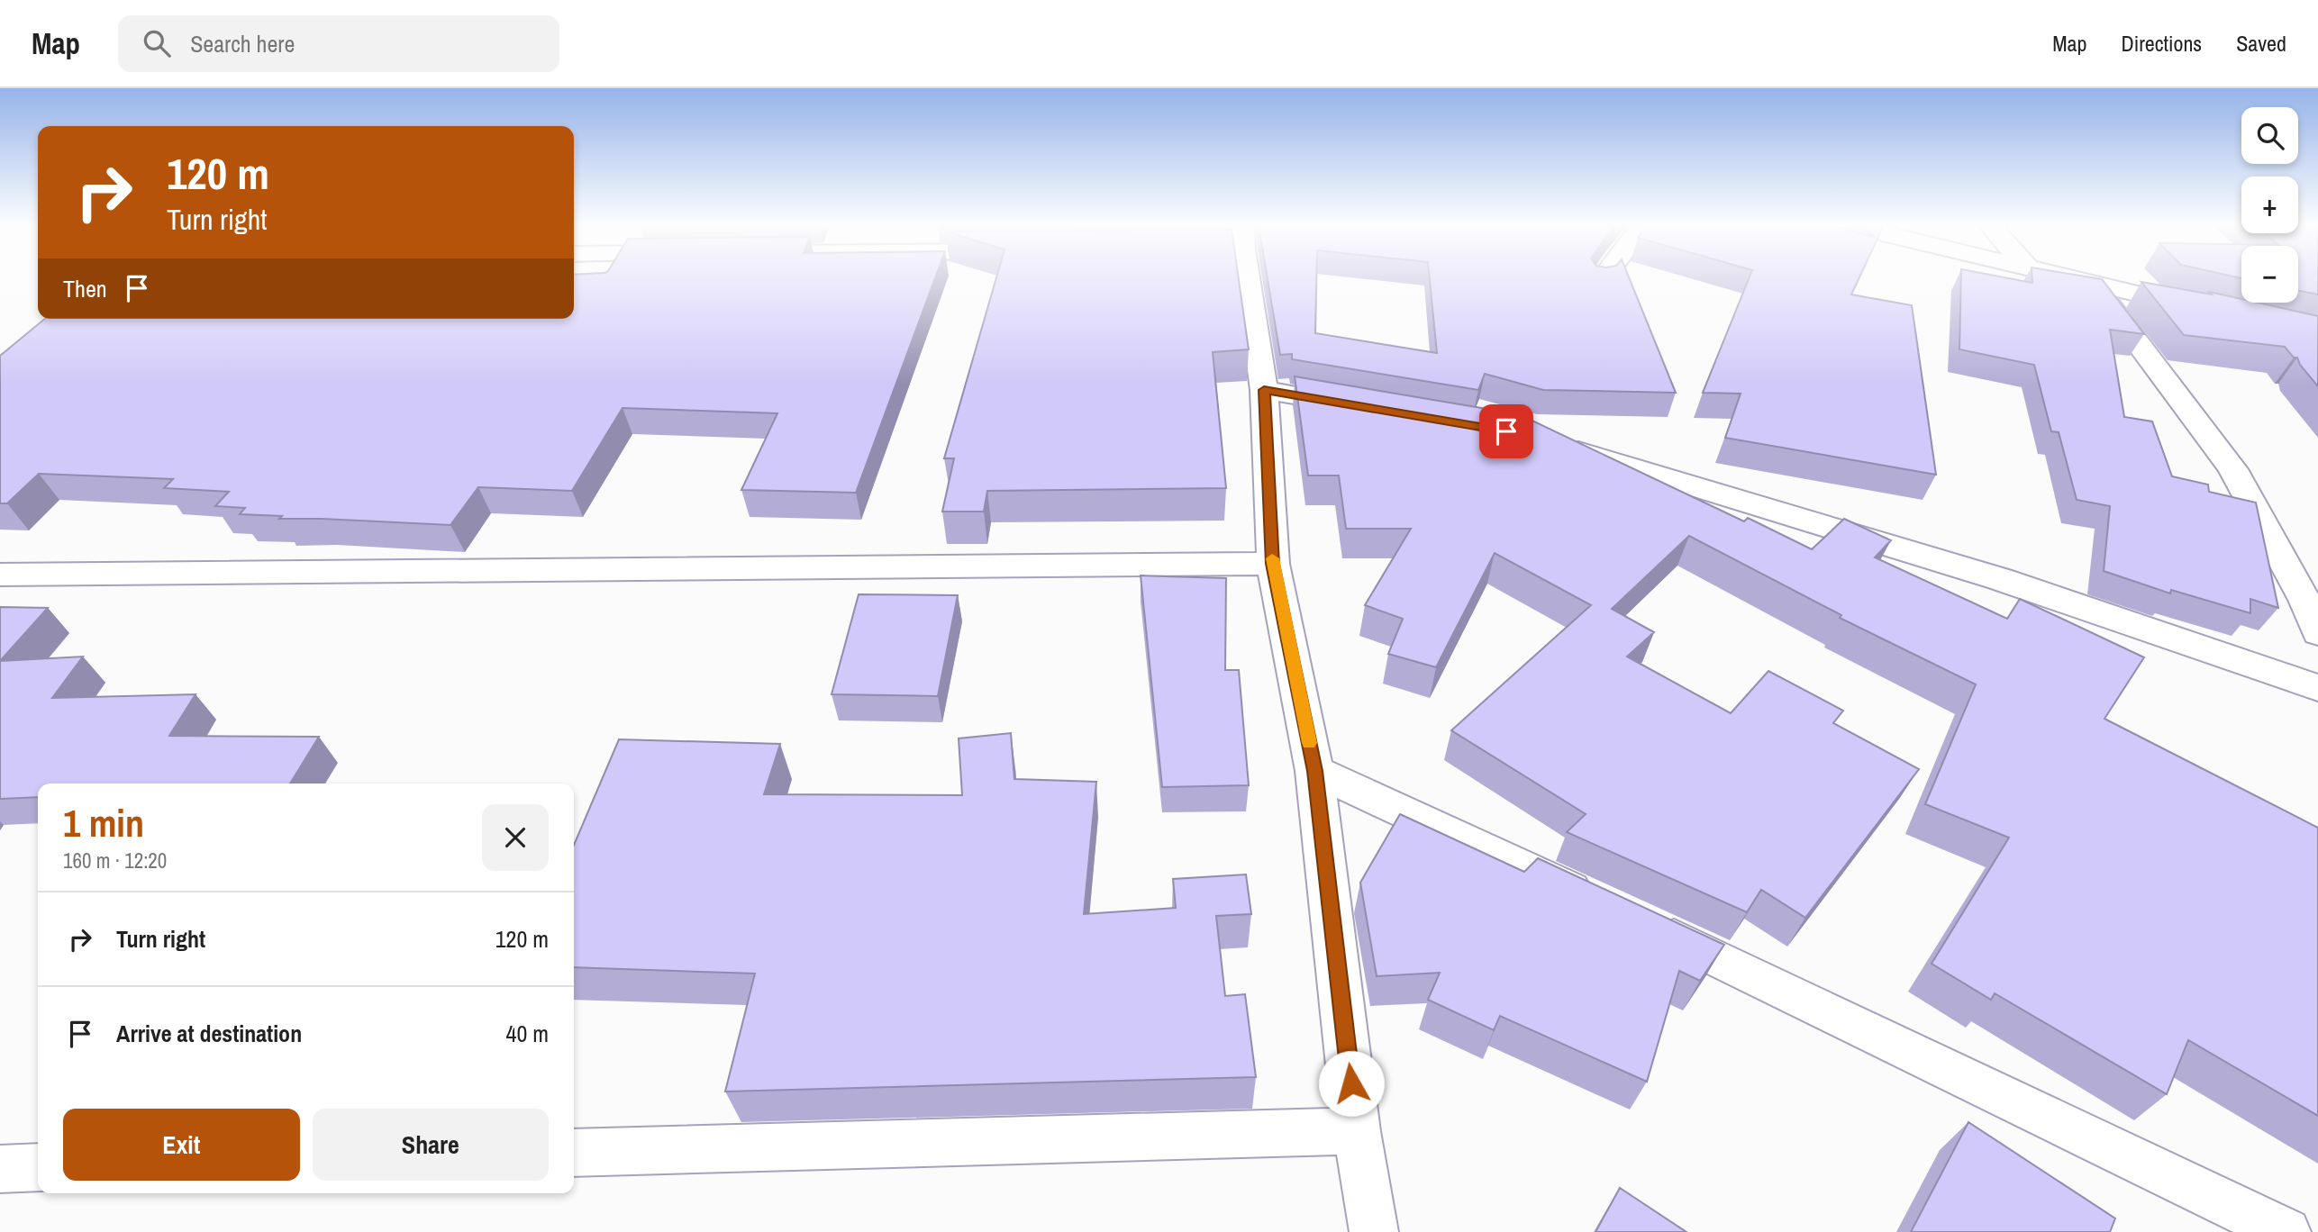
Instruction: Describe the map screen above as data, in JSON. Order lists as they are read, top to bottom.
{
  "page": {
    "header": "Map",
    "search": "Search here",
    "nav": ["Map", "Directions", "Saved"],
    "map_buttons": ["+", "−"],
    "turn": ["120 m", "Turn right"],
    "then": "Then",
    "heading": ["1 min", "160 m · 12:20"],
    "list": [
      {
        "name": "Turn right",
        "value": "120 m"
      },
      {
        "name": "Arrive at destination",
        "value": "40 m"
      }
    ],
    "buttons": ["Exit", "Share"]
  }
}
